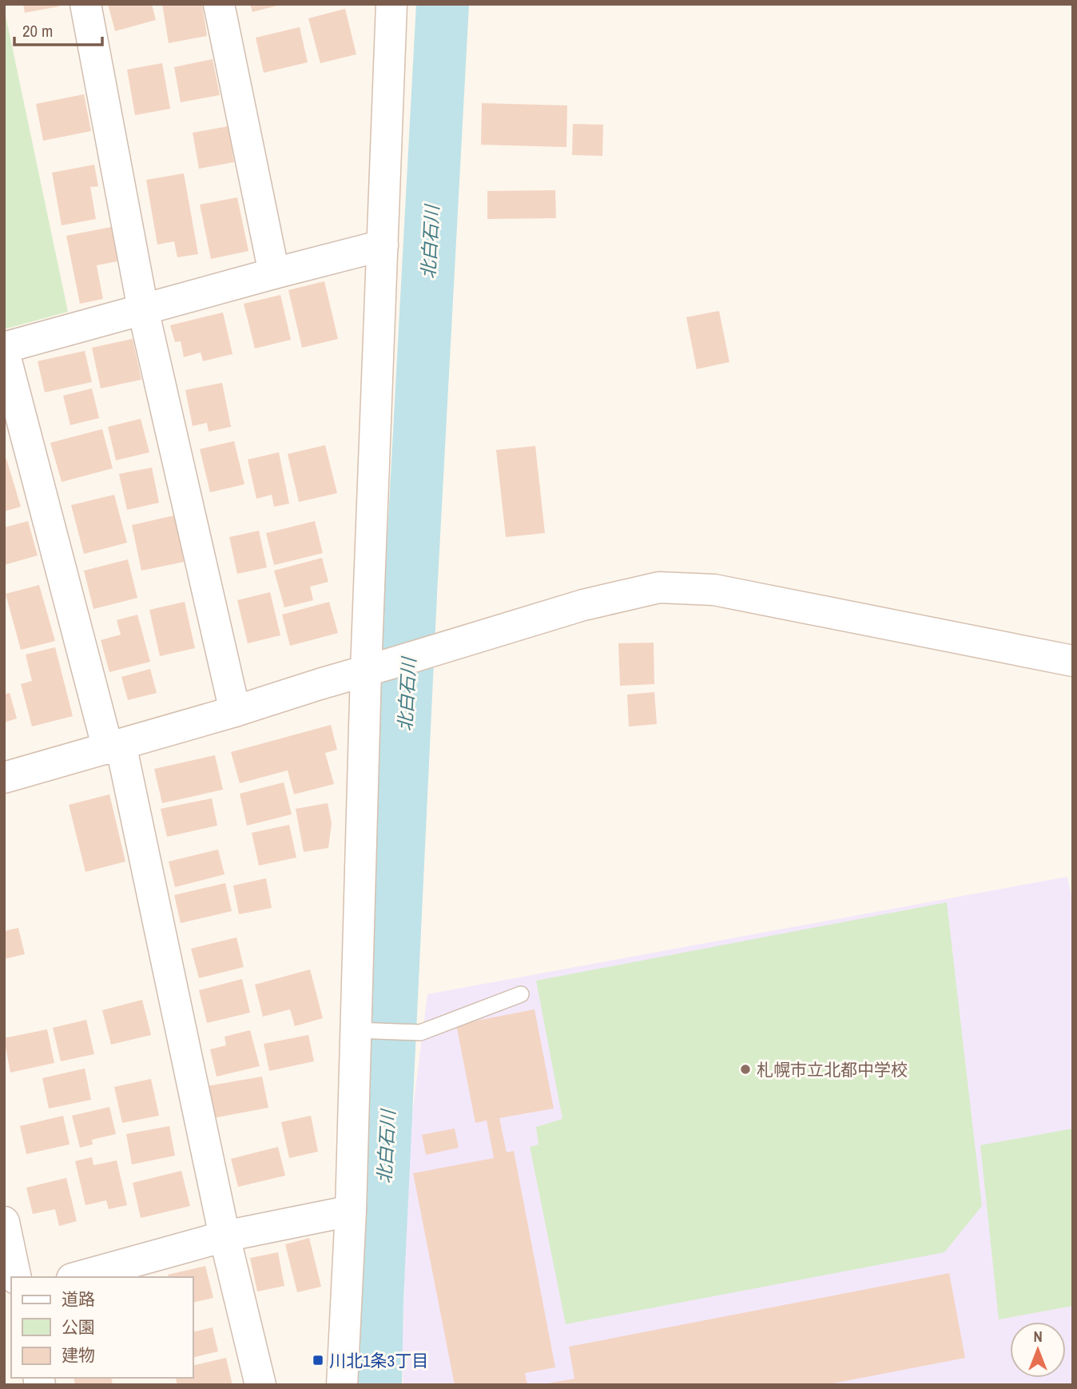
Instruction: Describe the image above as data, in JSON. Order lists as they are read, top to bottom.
{
  "water": ["北白石川"],
  "places": {
    "other": ["札幌市立北都中学校"],
    "transit": ["川北1条3丁目"]
  },
  "legend": ["道路", "公園", "建物"],
  "scale_bar": "20 m",
  "north": "top"
}
